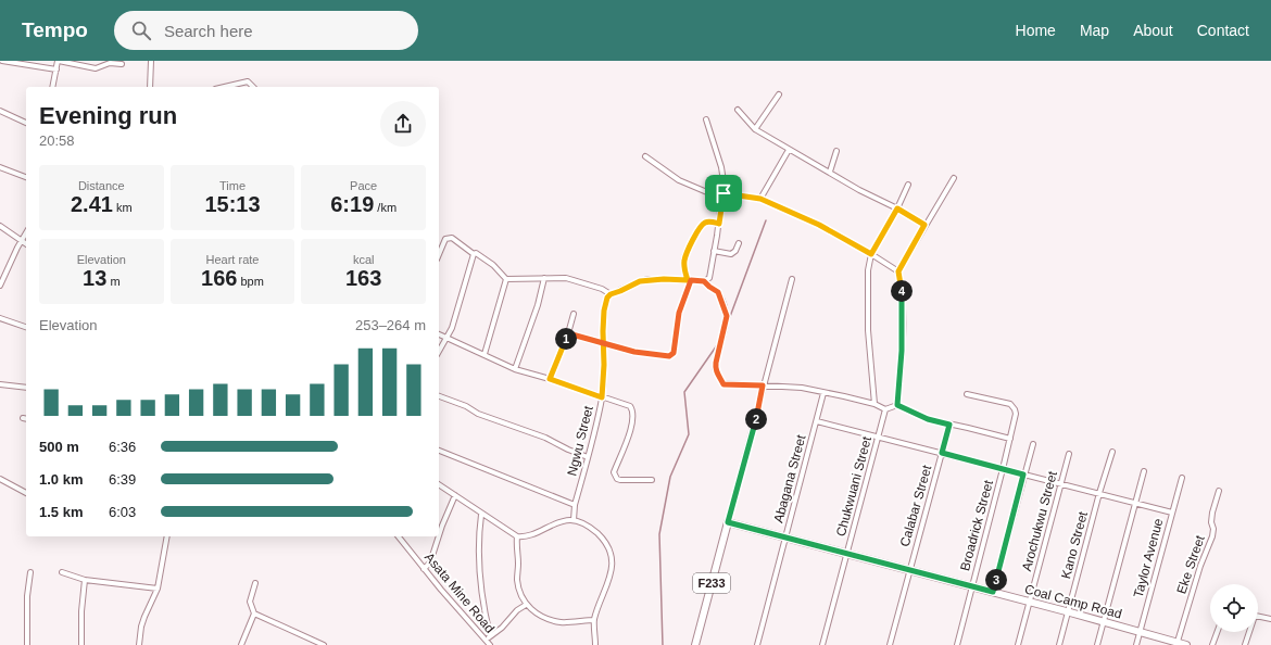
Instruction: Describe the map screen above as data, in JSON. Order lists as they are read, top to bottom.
{
  "streets": {
    "main road": ["F233", "Coal Camp Road"],
    "street": [
      "Ngwu Street",
      "Abagana Street",
      "Chukwuani Street",
      "Calabar Street",
      "Arochukwu Street",
      "Broadrick Street",
      "Kano Street",
      "Taylor Avenue",
      "Eke Street",
      "Asata Mine Road"
    ]
  },
  "crossings": [
    ["Abagana Street", "Coal Camp Road"],
    ["Chukwuani Street", "Coal Camp Road"],
    ["Calabar Street", "Coal Camp Road"],
    ["Arochukwu Street", "Coal Camp Road"],
    ["Broadrick Street", "Coal Camp Road"],
    ["Kano Street", "Coal Camp Road"],
    ["Taylor Avenue", "Coal Camp Road"],
    ["Eke Street", "Coal Camp Road"],
    ["F233", "Coal Camp Road"]
  ],
  "page": {
    "header": "Tempo",
    "search": "Search here",
    "nav": [
      "Home",
      "Map",
      "About",
      "Contact"
    ],
    "heading": ["Evening run", "20:58"],
    "stats": [
      ["Distance", "2.41 km"],
      ["Time", "15:13"],
      ["Pace", "6:19 /km"],
      ["Elevation", "13 m"],
      ["Heart rate", "166 bpm"],
      ["kcal", "163"]
    ],
    "pins": [
      "4",
      "1",
      "2",
      "3"
    ],
    "chart": ["Elevation", "253–264 m"],
    "list": [
      {
        "name": "500 m",
        "note": "6:36"
      },
      {
        "name": "1.0 km",
        "note": "6:39"
      },
      {
        "name": "1.5 km",
        "note": "6:03"
      }
    ]
  }
}
